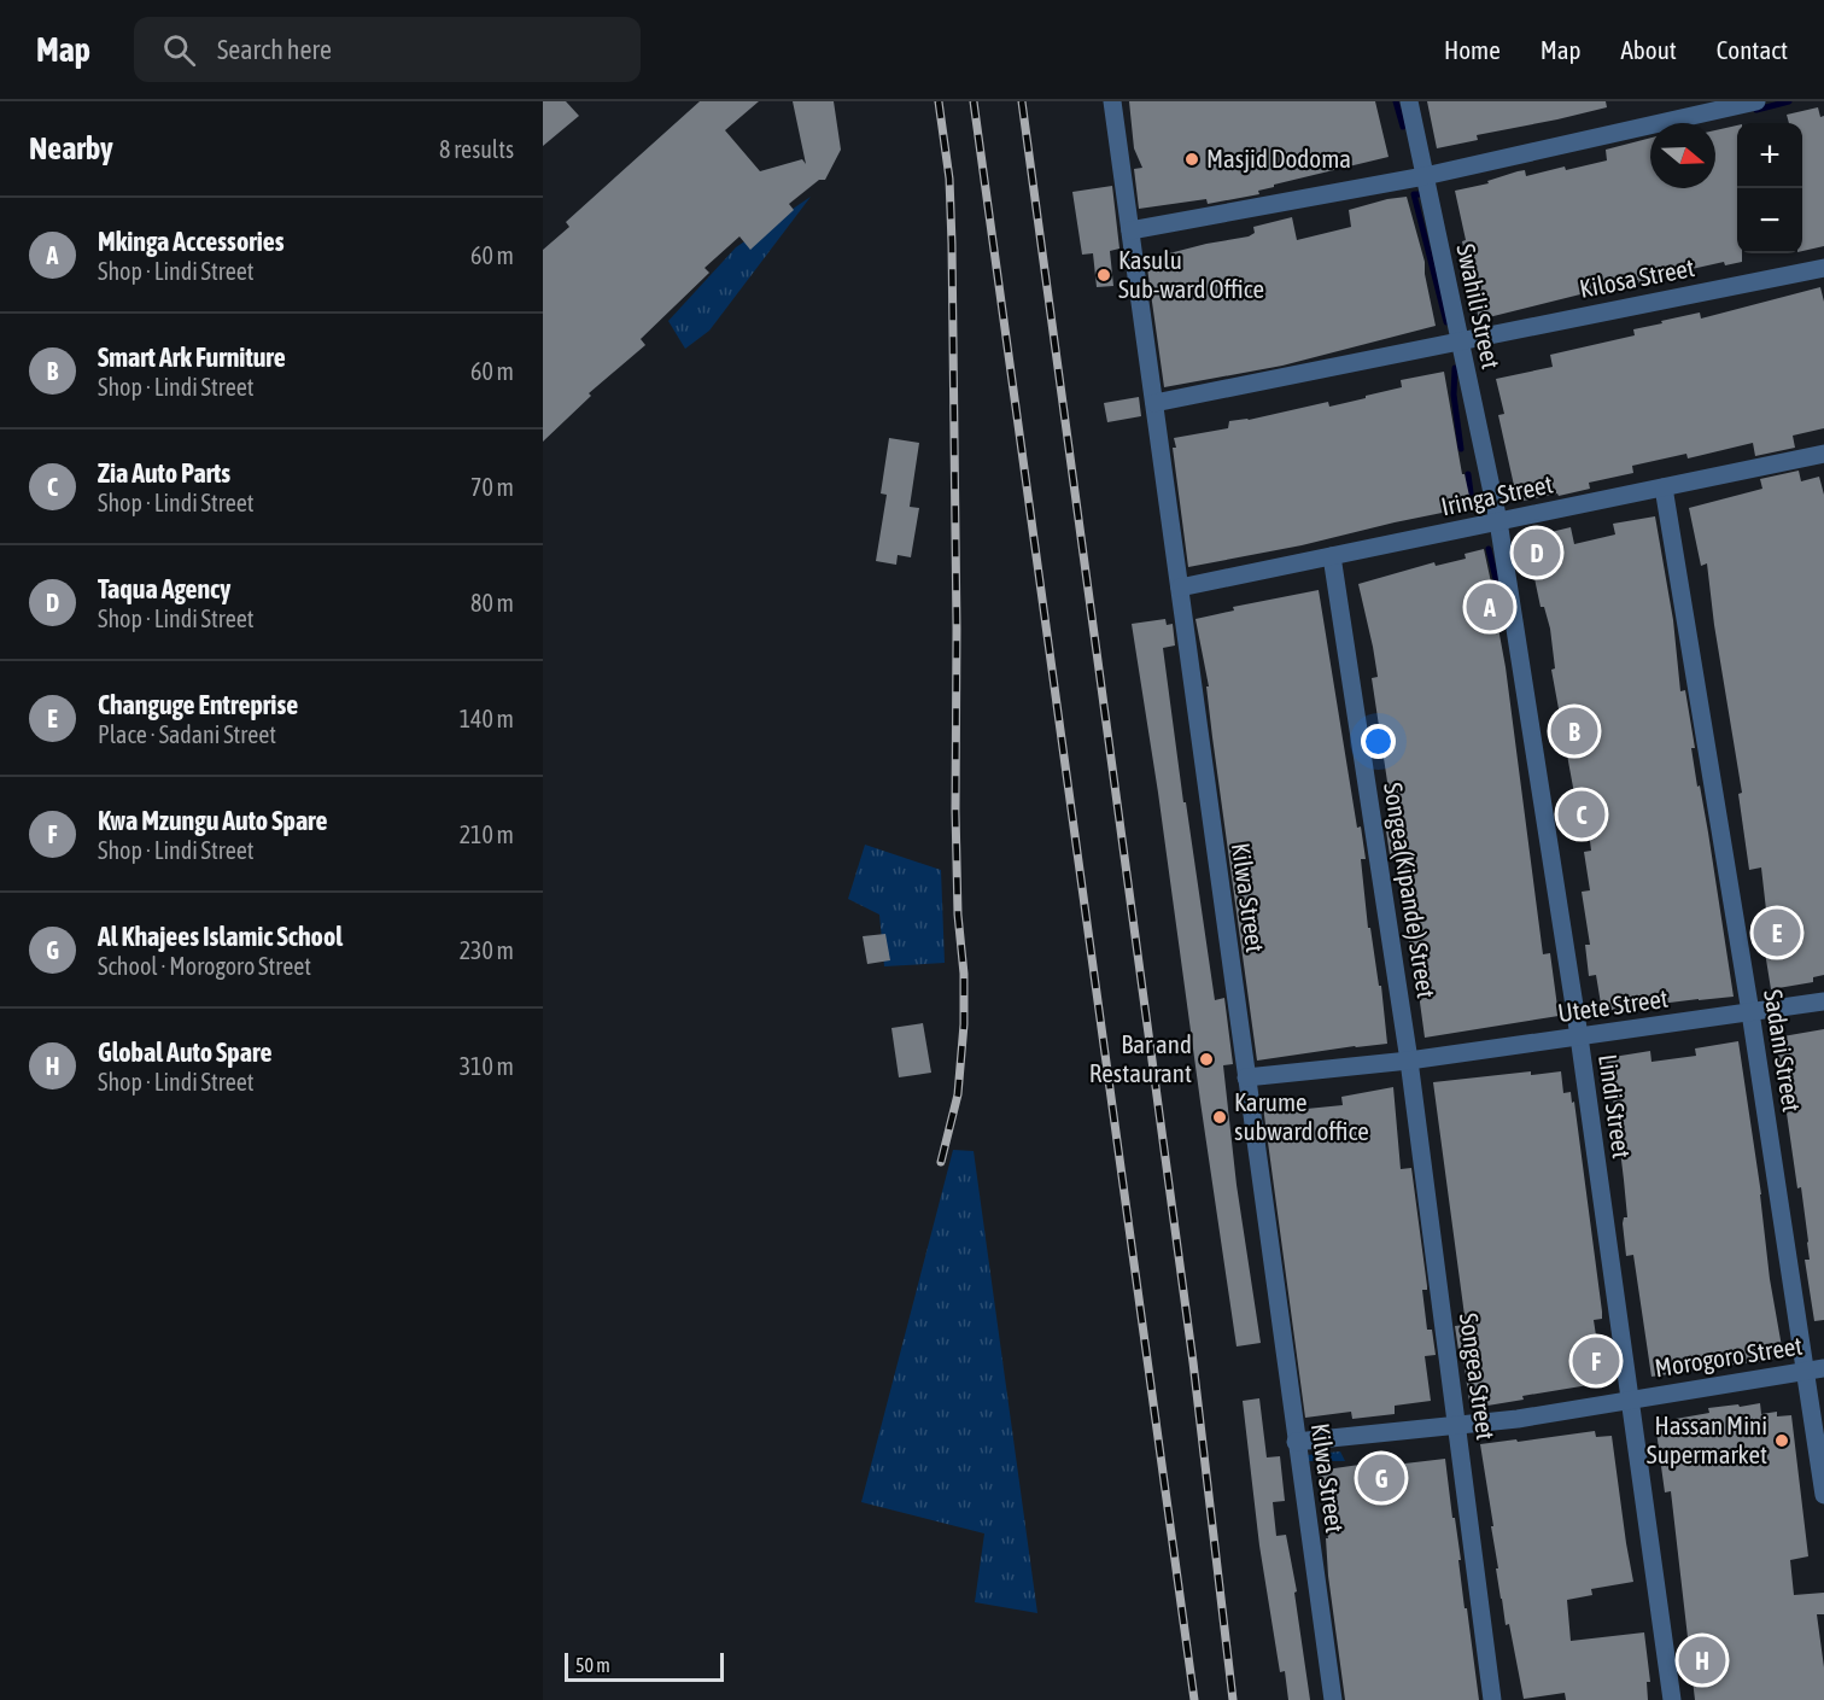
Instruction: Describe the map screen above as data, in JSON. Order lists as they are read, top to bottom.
{
  "streets": {
    "street": [
      "Kilosa Street",
      "Swahili Street",
      "Iringa Street",
      "Songea(Kipande) Street",
      "Kilwa Street",
      "Utete Street",
      "Sadani Street",
      "Lindi Street",
      "Morogoro Street",
      "Songea Street"
    ]
  },
  "crossings": [
    ["Kilosa Street", "Swahili Street"],
    ["Kilosa Street", "Kilwa Street"],
    ["Swahili Street", "Iringa Street"],
    ["Swahili Street", "Lindi Street"],
    ["Iringa Street", "Songea(Kipande) Street"],
    ["Iringa Street", "Kilwa Street"],
    ["Iringa Street", "Sadani Street"],
    ["Iringa Street", "Lindi Street"],
    ["Songea(Kipande) Street", "Utete Street"],
    ["Songea(Kipande) Street", "Songea Street"],
    ["Kilwa Street", "Utete Street"],
    ["Kilwa Street", "Morogoro Street"],
    ["Utete Street", "Sadani Street"],
    ["Utete Street", "Lindi Street"],
    ["Utete Street", "Songea Street"],
    ["Sadani Street", "Morogoro Street"],
    ["Lindi Street", "Morogoro Street"],
    ["Morogoro Street", "Songea Street"]
  ],
  "places": [
    "Masjid Dodoma",
    "Kasulu Sub-ward Office",
    "Bar and Restaurant",
    "Karume subward office",
    "Hassan Mini Supermarket"
  ],
  "scale_bar": "50 m",
  "north": "right",
  "page": {
    "header": "Map",
    "search": "Search here",
    "nav": [
      "Home",
      "Map",
      "About",
      "Contact"
    ],
    "heading": ["Nearby", "8 results"],
    "map_buttons": ["+", "−"],
    "list": [
      {
        "mark": "A",
        "name": "Mkinga Accessories",
        "note": "Shop · Lindi Street",
        "value": "60 m"
      },
      {
        "mark": "B",
        "name": "Smart Ark Furniture",
        "note": "Shop · Lindi Street",
        "value": "60 m"
      },
      {
        "mark": "C",
        "name": "Zia Auto Parts",
        "note": "Shop · Lindi Street",
        "value": "70 m"
      },
      {
        "mark": "D",
        "name": "Taqua Agency",
        "note": "Shop · Lindi Street",
        "value": "80 m"
      },
      {
        "mark": "E",
        "name": "Changuge Entreprise",
        "note": "Place · Sadani Street",
        "value": "140 m"
      },
      {
        "mark": "F",
        "name": "Kwa Mzungu Auto Spare",
        "note": "Shop · Lindi Street",
        "value": "210 m"
      },
      {
        "mark": "G",
        "name": "Al Khajees Islamic School",
        "note": "School · Morogoro Street",
        "value": "230 m"
      },
      {
        "mark": "H",
        "name": "Global Auto Spare",
        "note": "Shop · Lindi Street",
        "value": "310 m"
      }
    ],
    "pins": [
      "D",
      "A",
      "B",
      "C",
      "E",
      "F",
      "G",
      "H"
    ],
    "scale": "50 m"
  }
}
